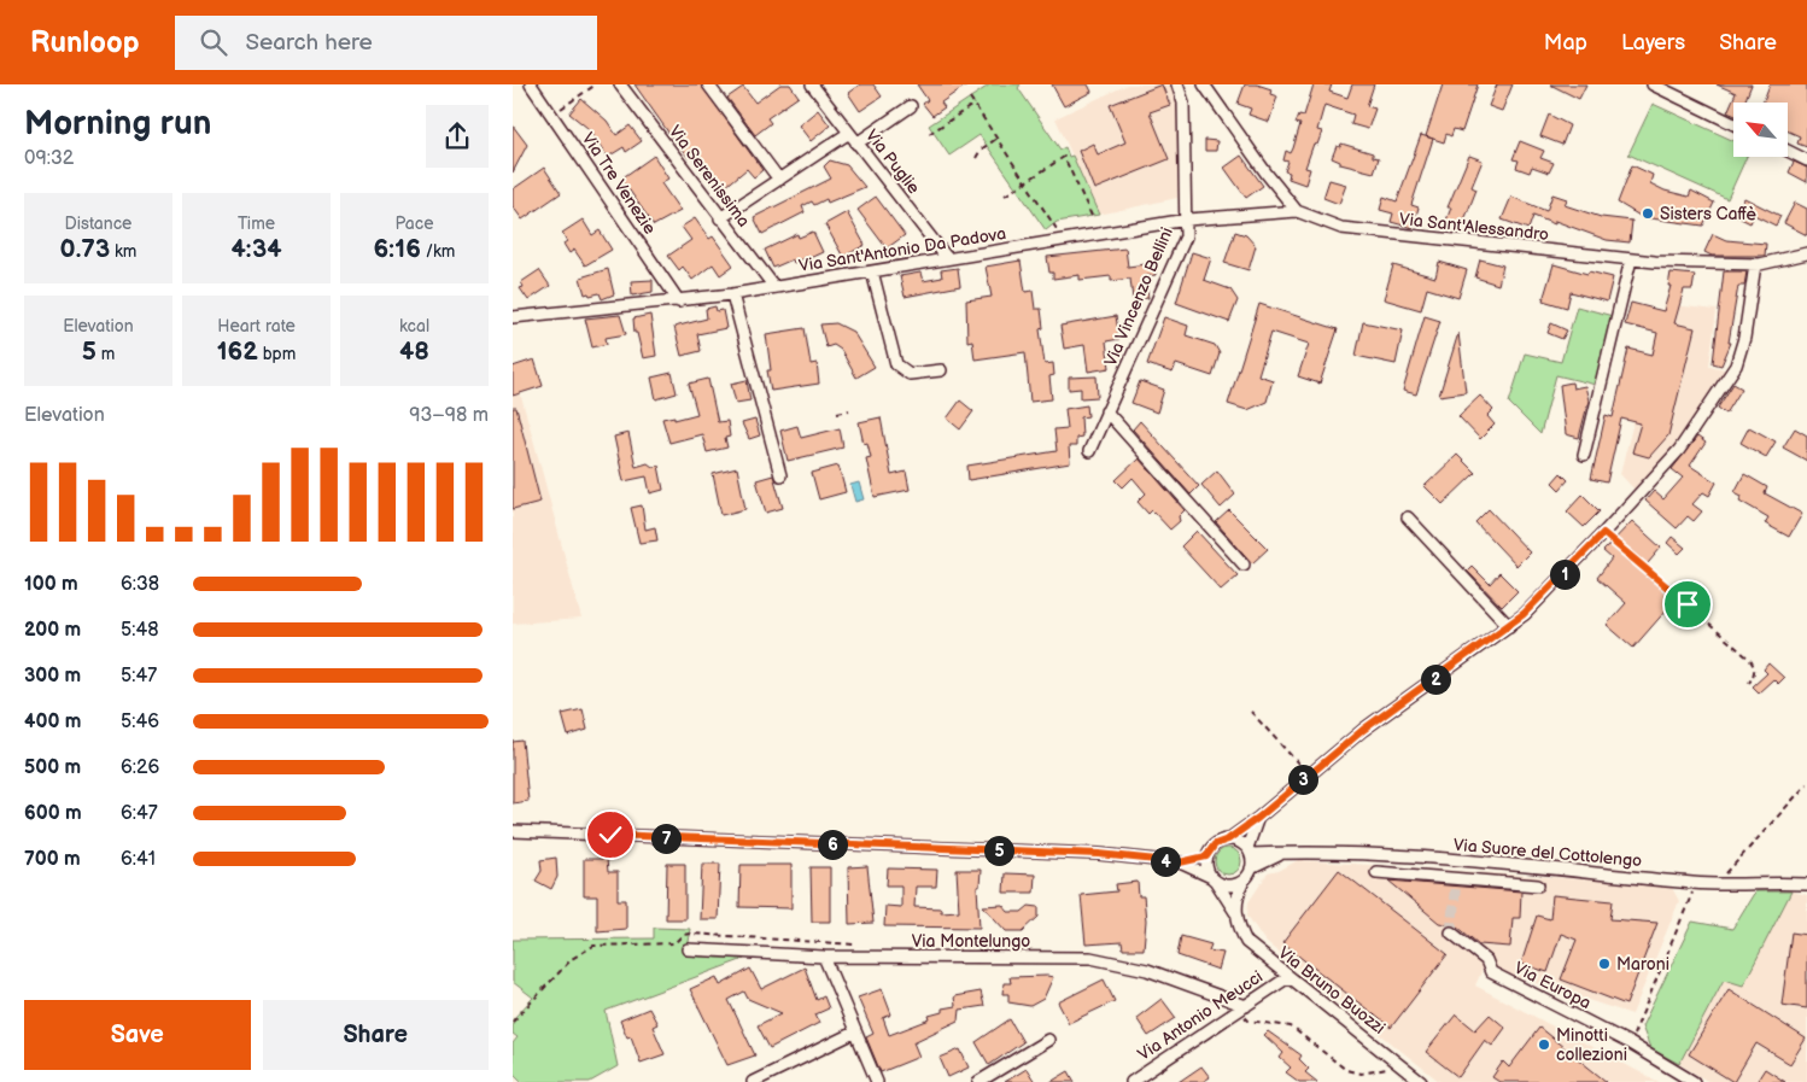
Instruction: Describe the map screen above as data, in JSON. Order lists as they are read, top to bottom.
{
  "streets": {
    "street": [
      "Via Puglie",
      "Via Serenissima",
      "Via Tre Venezie",
      "Via Sant'Alessandro",
      "Via Sant'Antonio Da Padova",
      "Via Vincenzo Bellini",
      "Via Suore del Cottolengo",
      "Via Montelungo",
      "Via Europa",
      "Via Bruno Buozzi",
      "Via Antonio Meucci"
    ]
  },
  "crossings": [
    ["Via Puglie", "Via Sant'Antonio Da Padova"],
    ["Via Serenissima", "Via Sant'Antonio Da Padova"],
    ["Via Tre Venezie", "Via Sant'Antonio Da Padova"],
    ["Via Sant'Alessandro", "Via Sant'Antonio Da Padova"],
    ["Via Sant'Antonio Da Padova", "Via Vincenzo Bellini"],
    ["Via Suore del Cottolengo", "Via Bruno Buozzi"],
    ["Via Montelungo", "Via Antonio Meucci"],
    ["Via Bruno Buozzi", "Via Antonio Meucci"]
  ],
  "places": ["Sisters Caffè", "Maroni", "Minotti collezioni"],
  "north": "top left",
  "page": {
    "header": "Runloop",
    "search": "Search here",
    "nav": ["Map", "Layers", "Share"],
    "heading": ["Morning run", "09:32"],
    "stats": [
      ["Distance", "0.73 km"],
      ["Time", "4:34"],
      ["Pace", "6:16 /km"],
      ["Elevation", "5 m"],
      ["Heart rate", "162 bpm"],
      ["kcal", "48"]
    ],
    "chart": ["Elevation", "93–98 m"],
    "pins": [
      "1",
      "2",
      "3",
      "7",
      "6",
      "5",
      "4"
    ],
    "list": [
      {
        "name": "100 m",
        "note": "6:38"
      },
      {
        "name": "200 m",
        "note": "5:48"
      },
      {
        "name": "300 m",
        "note": "5:47"
      },
      {
        "name": "400 m",
        "note": "5:46"
      },
      {
        "name": "500 m",
        "note": "6:26"
      },
      {
        "name": "600 m",
        "note": "6:47"
      },
      {
        "name": "700 m",
        "note": "6:41"
      }
    ],
    "buttons": ["Save", "Share"]
  }
}
